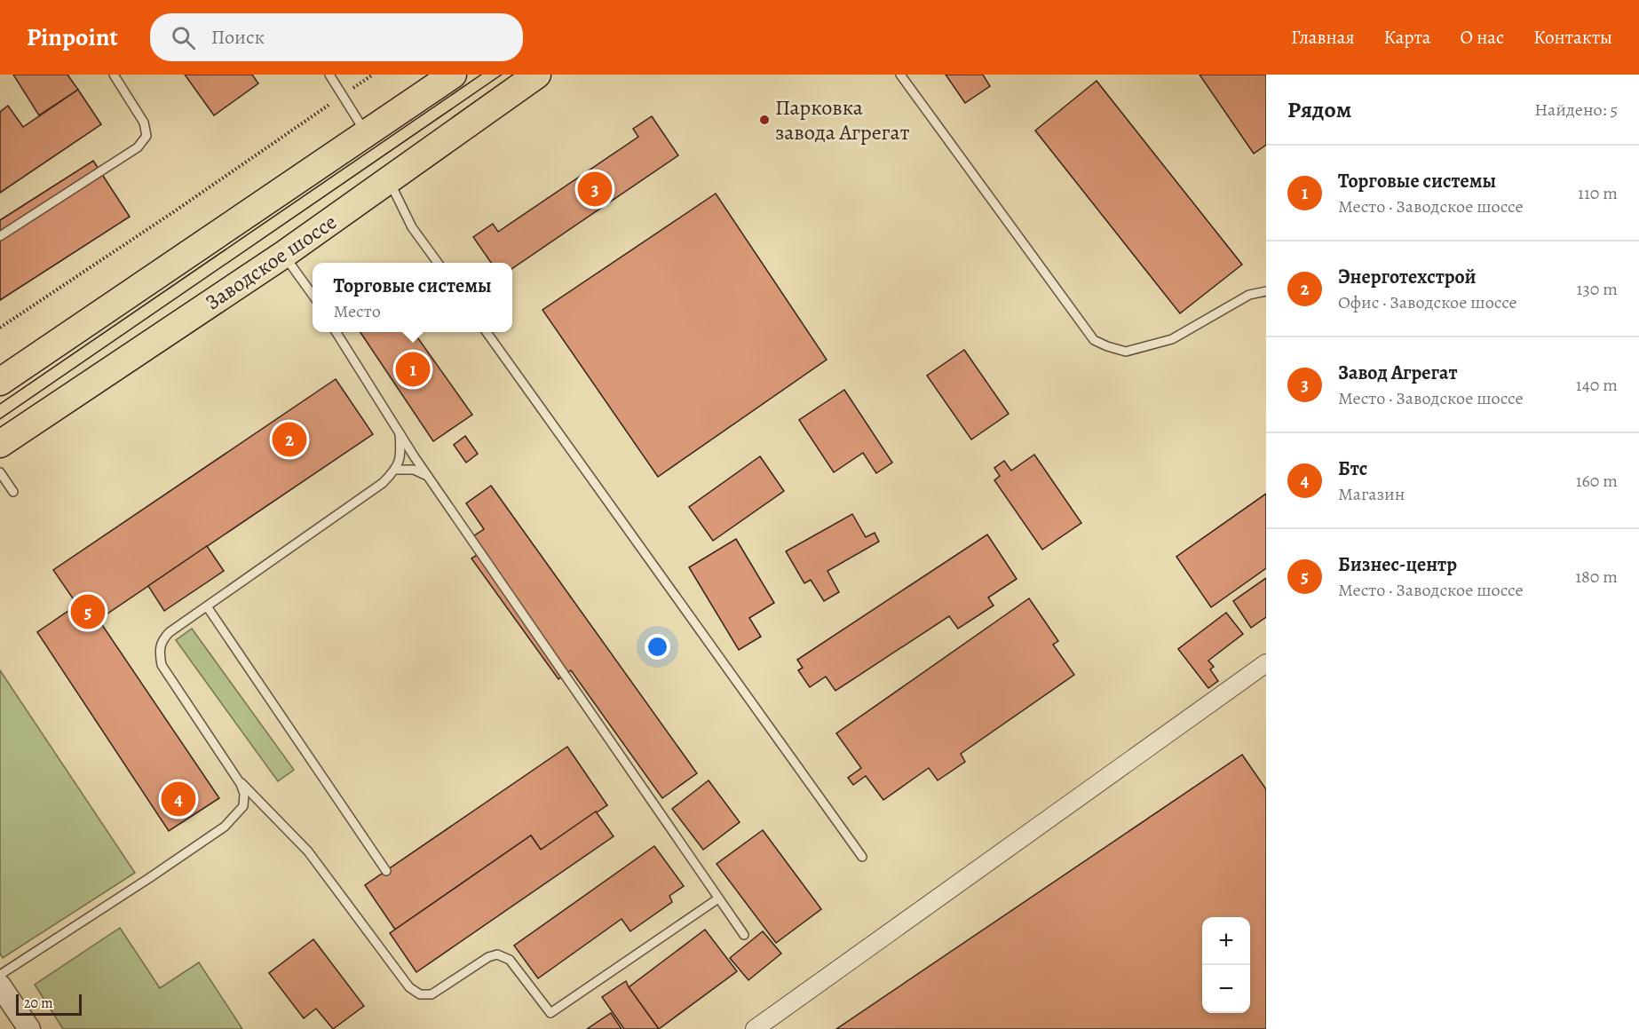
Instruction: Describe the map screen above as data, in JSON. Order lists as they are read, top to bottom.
{
  "streets": {
    "main road": ["Заводское шоссе"]
  },
  "places": ["Парковка завода Агрегат"],
  "scale_bar": "20 m",
  "page": {
    "header": "Pinpoint",
    "search": "Поиск",
    "nav": [
      "Главная",
      "Карта",
      "О нас",
      "Контакты"
    ],
    "heading": ["Рядом", "Найдено: 5"],
    "list": [
      {
        "mark": "1",
        "name": "Торговые системы",
        "note": "Место · Заводское шоссе",
        "value": "110 m"
      },
      {
        "mark": "2",
        "name": "Энерготехстрой",
        "note": "Офис · Заводское шоссе",
        "value": "130 m"
      },
      {
        "mark": "3",
        "name": "Завод Агрегат",
        "note": "Место · Заводское шоссе",
        "value": "140 m"
      },
      {
        "mark": "4",
        "name": "Бтс",
        "note": "Магазин",
        "value": "160 m"
      },
      {
        "mark": "5",
        "name": "Бизнес-центр",
        "note": "Место · Заводское шоссе",
        "value": "180 m"
      }
    ],
    "pins": [
      "3",
      "1",
      "2",
      "5",
      "4"
    ],
    "popup": ["Торговые системы", "Место"],
    "map_buttons": ["+", "−"],
    "scale": "20 m"
  }
}
